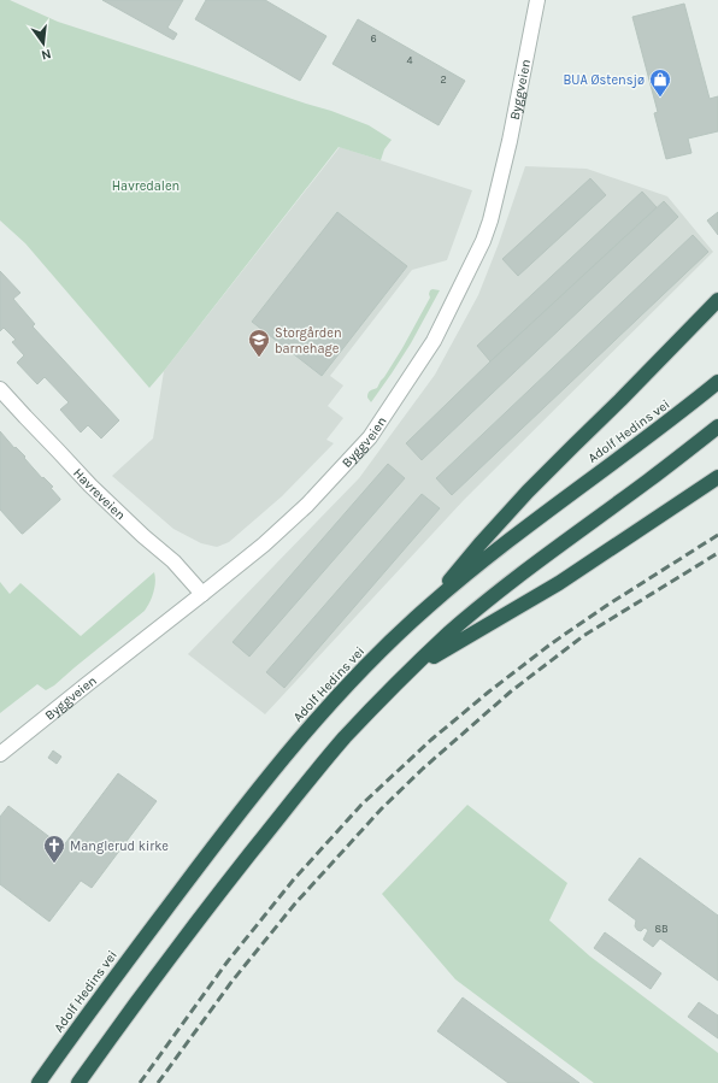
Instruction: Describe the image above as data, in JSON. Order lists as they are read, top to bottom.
{
  "streets": {
    "highway": ["Adolf Hedins vei"],
    "street": ["Byggveien", "Havreveien"]
  },
  "crossings": [
    ["Byggveien", "Havreveien"]
  ],
  "parks": ["Havredalen"],
  "places": {
    "shop": ["BUA Østensjø"],
    "school or university": ["Storgården barnehage"],
    "church": ["Manglerud kirke"]
  },
  "house_numbers": [
    "6",
    "4",
    "2",
    "8B"
  ],
  "north": "bottom"
}
